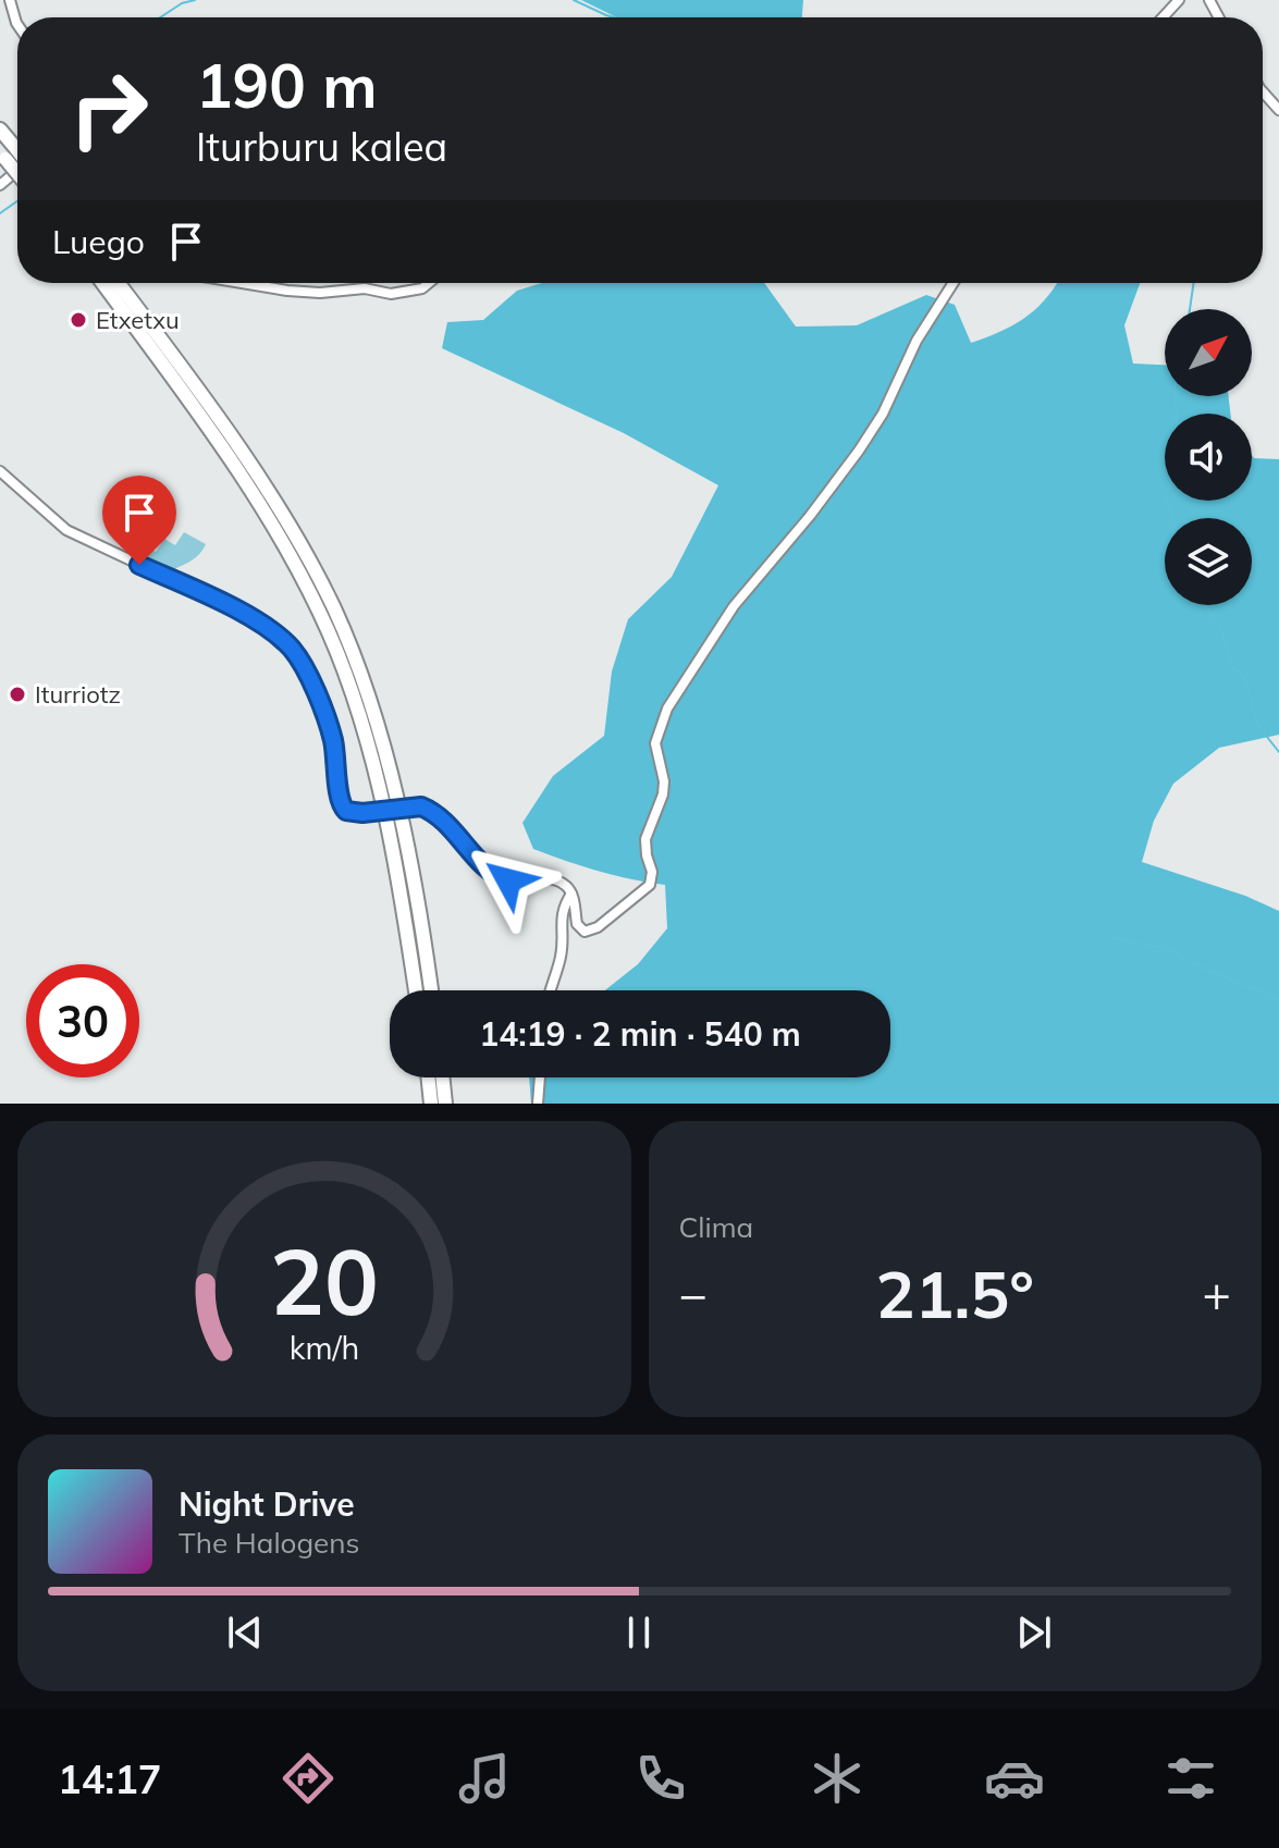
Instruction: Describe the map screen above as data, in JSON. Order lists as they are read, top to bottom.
{
  "places": ["Etxetxu", "Iturriotz"],
  "north": "top right",
  "page": {
    "turn": ["190 m", "Iturburu kalea"],
    "then": "Luego",
    "limit": "30",
    "trip": "14:19 · 2 min · 540 m",
    "tile": "Clima",
    "heat": ["−", "21.5°", "+"],
    "song": ["Night Drive", "The Halogens"],
    "tabs": "14:17",
    "gauge": ["20", "km/h"]
  }
}
